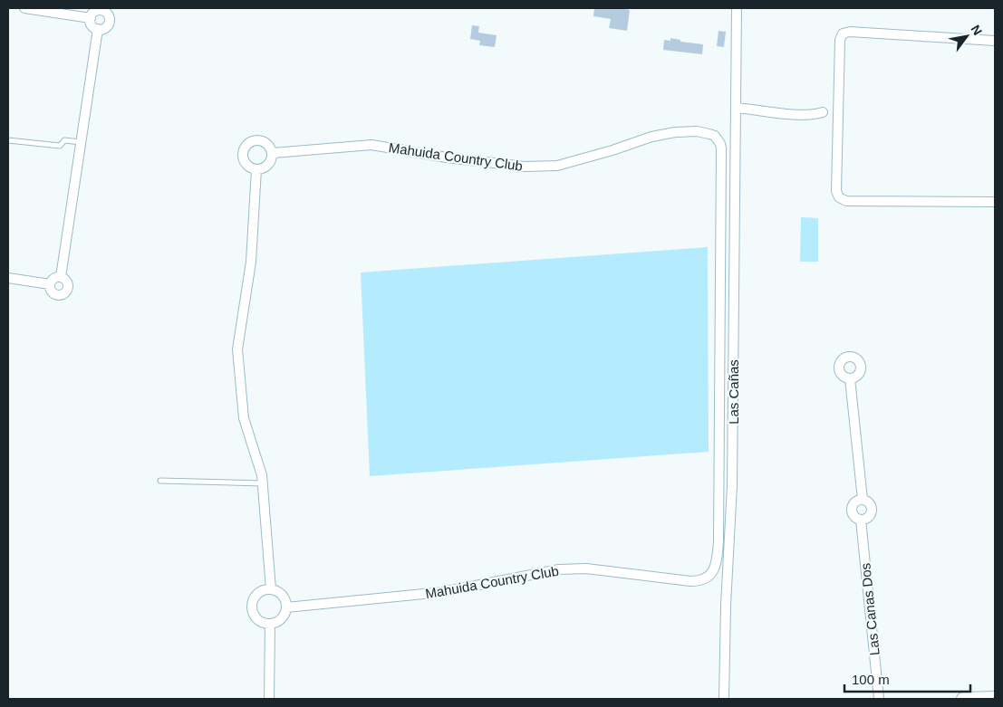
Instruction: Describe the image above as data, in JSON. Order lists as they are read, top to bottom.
{
  "streets": {
    "street": ["Mahuida Country Club", "Las Cañas", "Las Canas Dos"]
  },
  "scale_bar": "100 m",
  "north": "top right"
}
